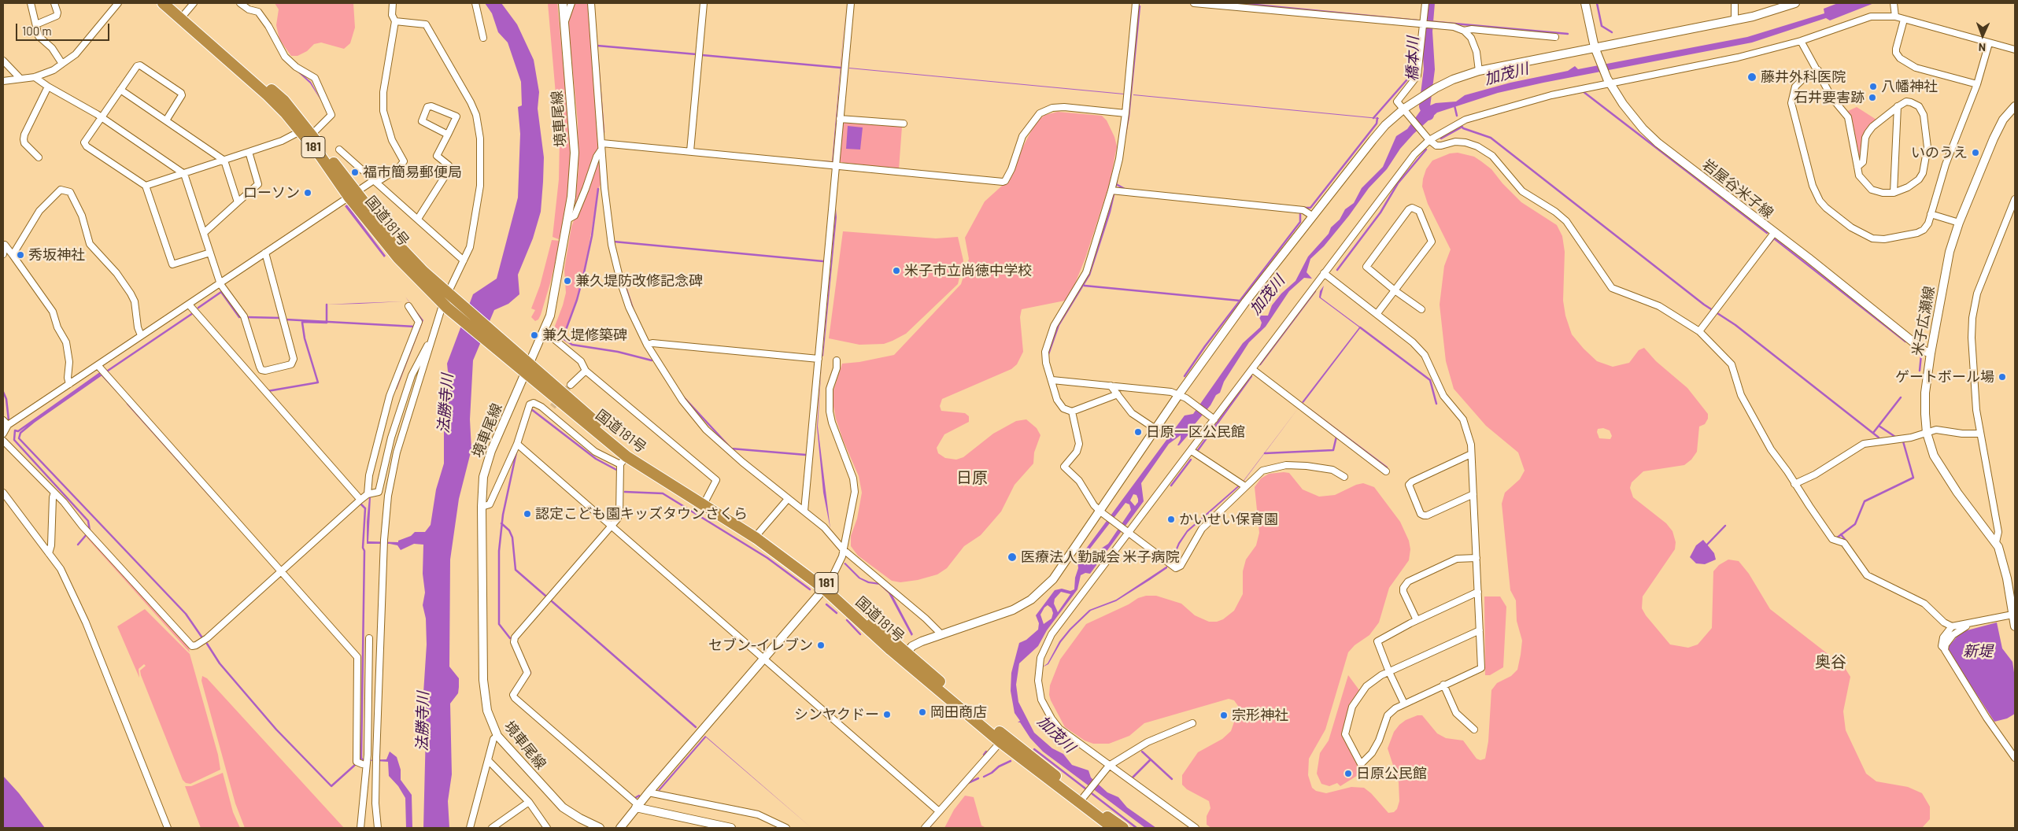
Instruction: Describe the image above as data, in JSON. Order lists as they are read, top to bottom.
{
  "streets": {
    "highway": ["181", "国道181号"],
    "main road": ["境車尾線", "岩屋谷米子線", "米子広瀬線"]
  },
  "crossings": [
    ["境車尾線", "国道181号"],
    ["岩屋谷米子線", "米子広瀬線"]
  ],
  "districts": ["日原", "奥谷"],
  "water": [
    "橋本川",
    "加茂川",
    "法勝寺川",
    "新堤"
  ],
  "places": [
    "藤井外科医院",
    "八幡神社",
    "石井要害跡",
    "いのうえ",
    "福市簡易郵便局",
    "ローソン",
    "秀坂神社",
    "米子市立尚徳中学校",
    "兼久堤防改修記念碑",
    "兼久堤修築碑",
    "ゲートボール場",
    "日原一区公民館",
    "認定こども園キッズタウンさくら",
    "かいせい保育園",
    "医療法人勤誠会 米子病院",
    "セブン-イレブン",
    "岡田商店",
    "シンヤクドー",
    "宗形神社",
    "日原公民館"
  ],
  "scale_bar": "100 m",
  "north": "bottom"
}
